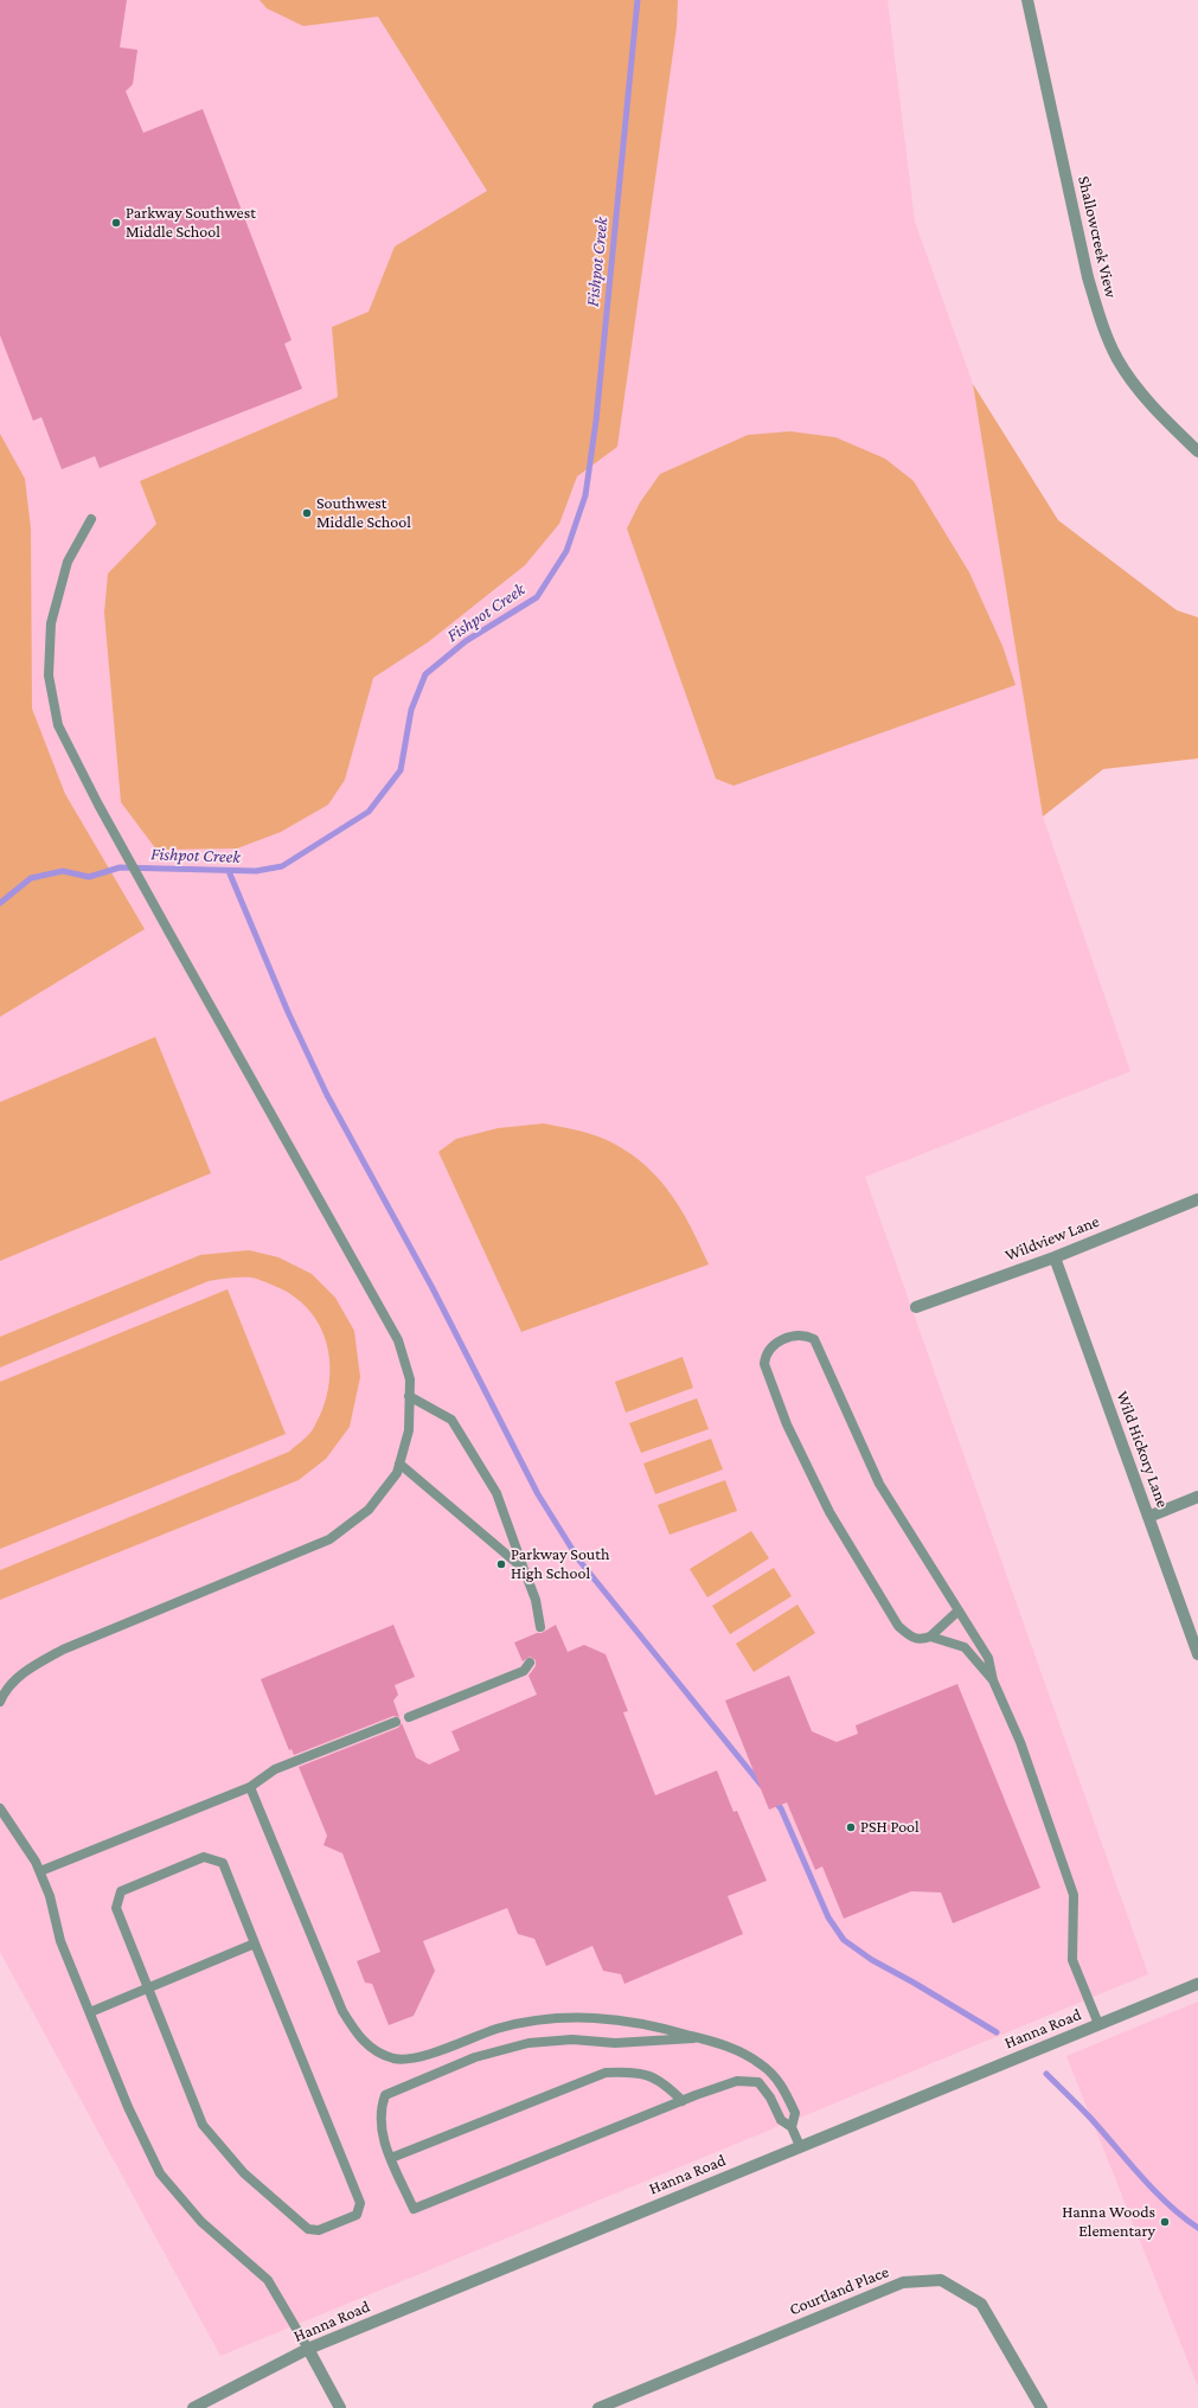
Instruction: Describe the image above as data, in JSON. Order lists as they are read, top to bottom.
{
  "streets": {
    "street": [
      "Shallowcreek View",
      "Wildview Lane",
      "Wild Hickory Lane",
      "Hanna Road",
      "Courtland Place"
    ]
  },
  "crossings": [
    ["Wildview Lane", "Wild Hickory Lane"]
  ],
  "water": ["Fishpot Creek"],
  "places": [
    "Parkway Southwest Middle School",
    "Southwest Middle School",
    "Parkway South High School",
    "PSH Pool",
    "Hanna Woods Elementary"
  ]
}
